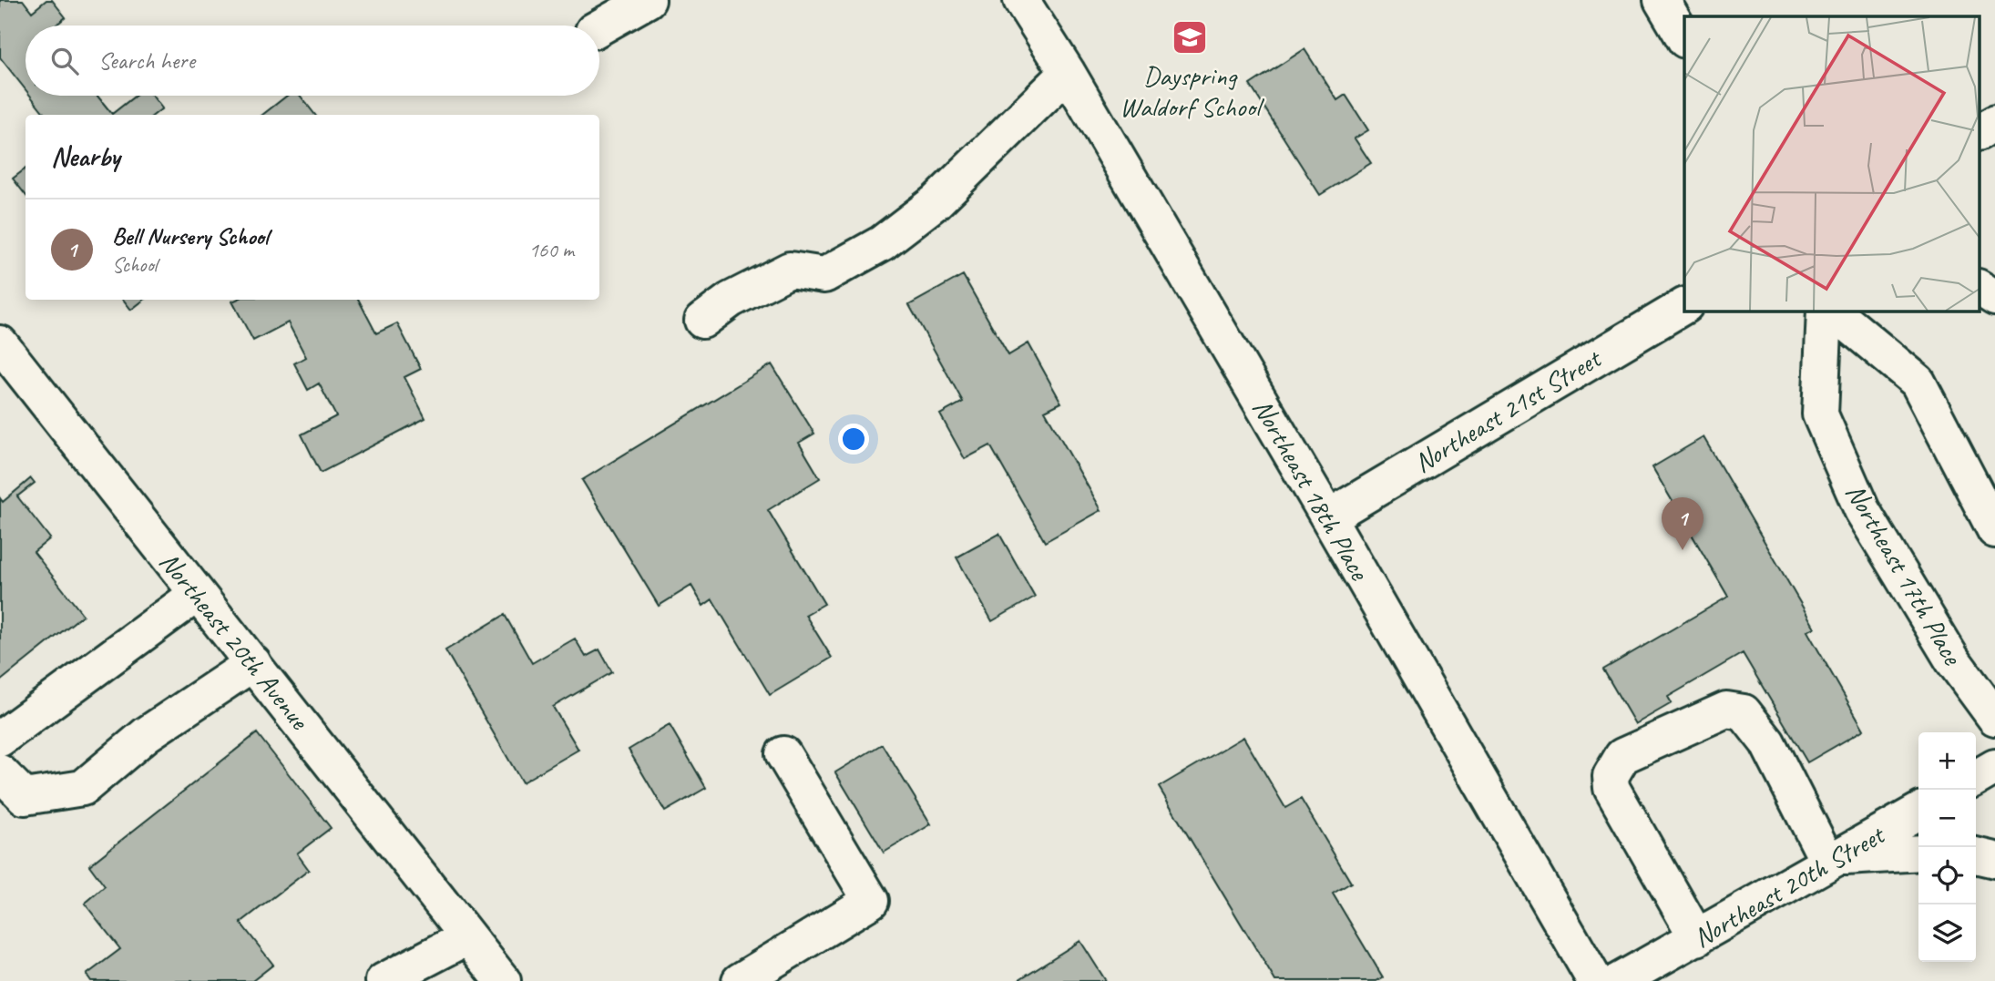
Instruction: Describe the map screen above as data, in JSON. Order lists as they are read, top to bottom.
{
  "streets": {
    "lane": [
      "Northeast 21st Street",
      "Northeast 18th Place",
      "Northeast 17th Place",
      "Northeast 20th Avenue",
      "Northeast 20th Street"
    ]
  },
  "crossings": [
    ["Northeast 21st Street", "Northeast 18th Place"]
  ],
  "places": {
    "school or university": ["Dayspring Waldorf School"]
  },
  "page": {
    "search": "Search here",
    "heading": "Nearby",
    "list": [
      {
        "mark": "1",
        "name": "Bell Nursery School",
        "note": "School",
        "value": "160 m"
      }
    ],
    "pins": "1",
    "map_buttons": ["+", "−"]
  }
}
